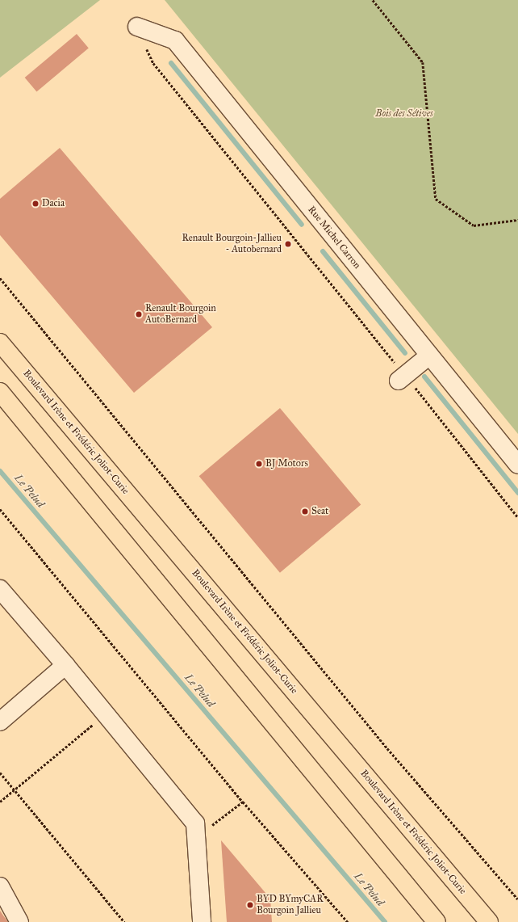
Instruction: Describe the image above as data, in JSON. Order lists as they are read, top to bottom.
{
  "streets": {
    "main road": ["Boulevard Irène et Frédéric Joliot-Curie"],
    "street": ["Rue Michel Carron"]
  },
  "water": ["Le Pelud"],
  "parks": ["Bois des Sétives"],
  "places": [
    "Dacia",
    "Renault Bourgoin-Jallieu - Autobernard",
    "Renault Bourgoin AutoBernard",
    "BJ Motors",
    "Seat",
    "BYD BYmyCAR Bourgoin Jallieu"
  ]
}
